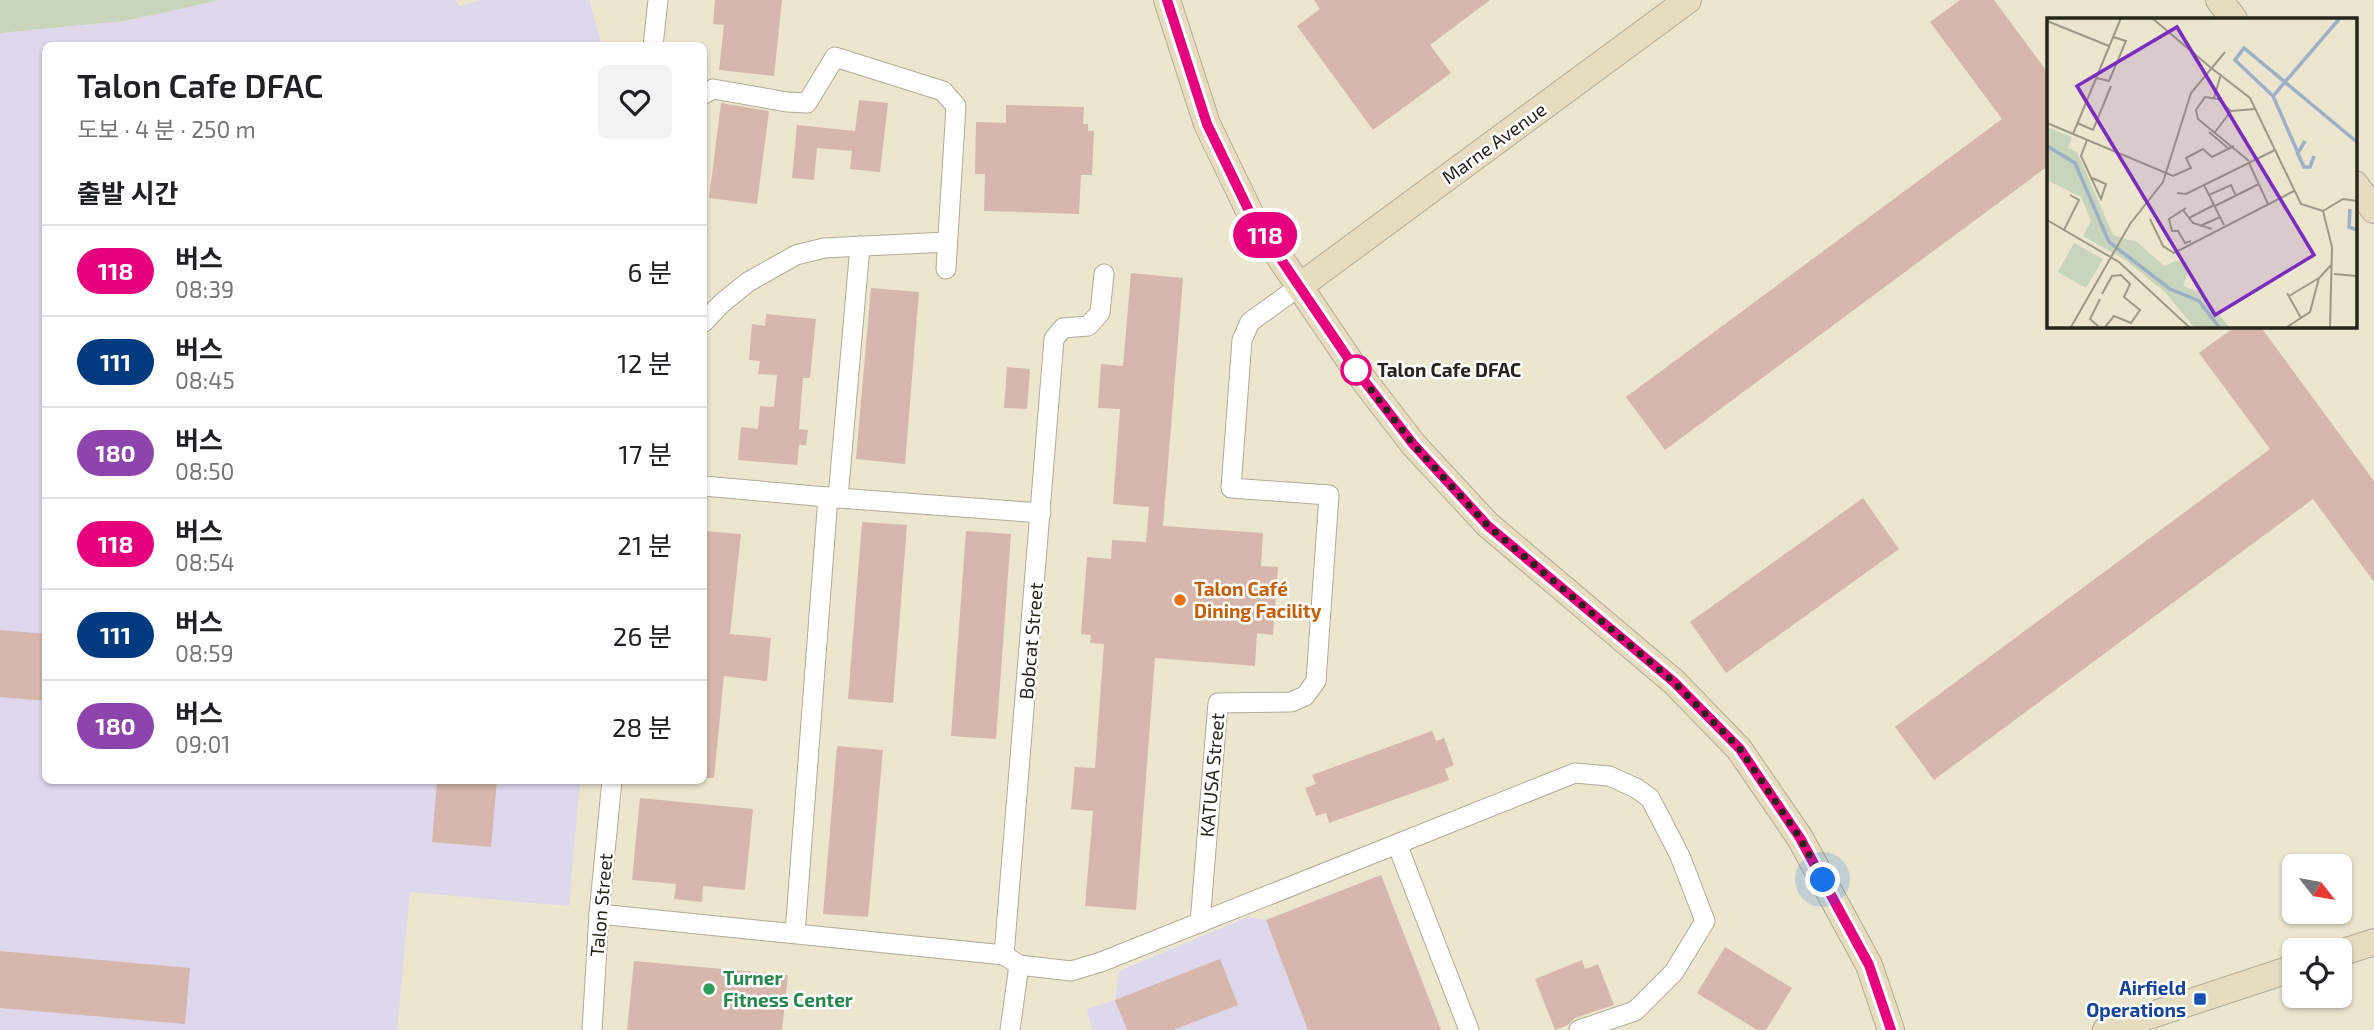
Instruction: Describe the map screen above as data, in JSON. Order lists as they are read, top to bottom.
{
  "streets": {
    "street": [
      "Marne Avenue",
      "Bobcat Street",
      "KATUSA Street",
      "Talon Street"
    ]
  },
  "crossings": [
    ["Marne Avenue", "KATUSA Street"]
  ],
  "places": {
    "other": ["Talon Cafe DFAC", "Talon Café Dining Facility", "Turner Fitness Center"],
    "transit": ["Airfield Operations"]
  },
  "lines": ["bus line 118"],
  "north": "bottom right",
  "page": {
    "on_map": "118",
    "heading": [
      ["Talon Cafe DFAC", "도보 · 4 분 · 250 m"],
      "출발 시간"
    ],
    "list": [
      {
        "mark": "118",
        "name": "버스",
        "note": "08:39",
        "value": "6 분"
      },
      {
        "mark": "111",
        "name": "버스",
        "note": "08:45",
        "value": "12 분"
      },
      {
        "mark": "180",
        "name": "버스",
        "note": "08:50",
        "value": "17 분"
      },
      {
        "mark": "118",
        "name": "버스",
        "note": "08:54",
        "value": "21 분"
      },
      {
        "mark": "111",
        "name": "버스",
        "note": "08:59",
        "value": "26 분"
      },
      {
        "mark": "180",
        "name": "버스",
        "note": "09:01",
        "value": "28 분"
      }
    ]
  }
}
